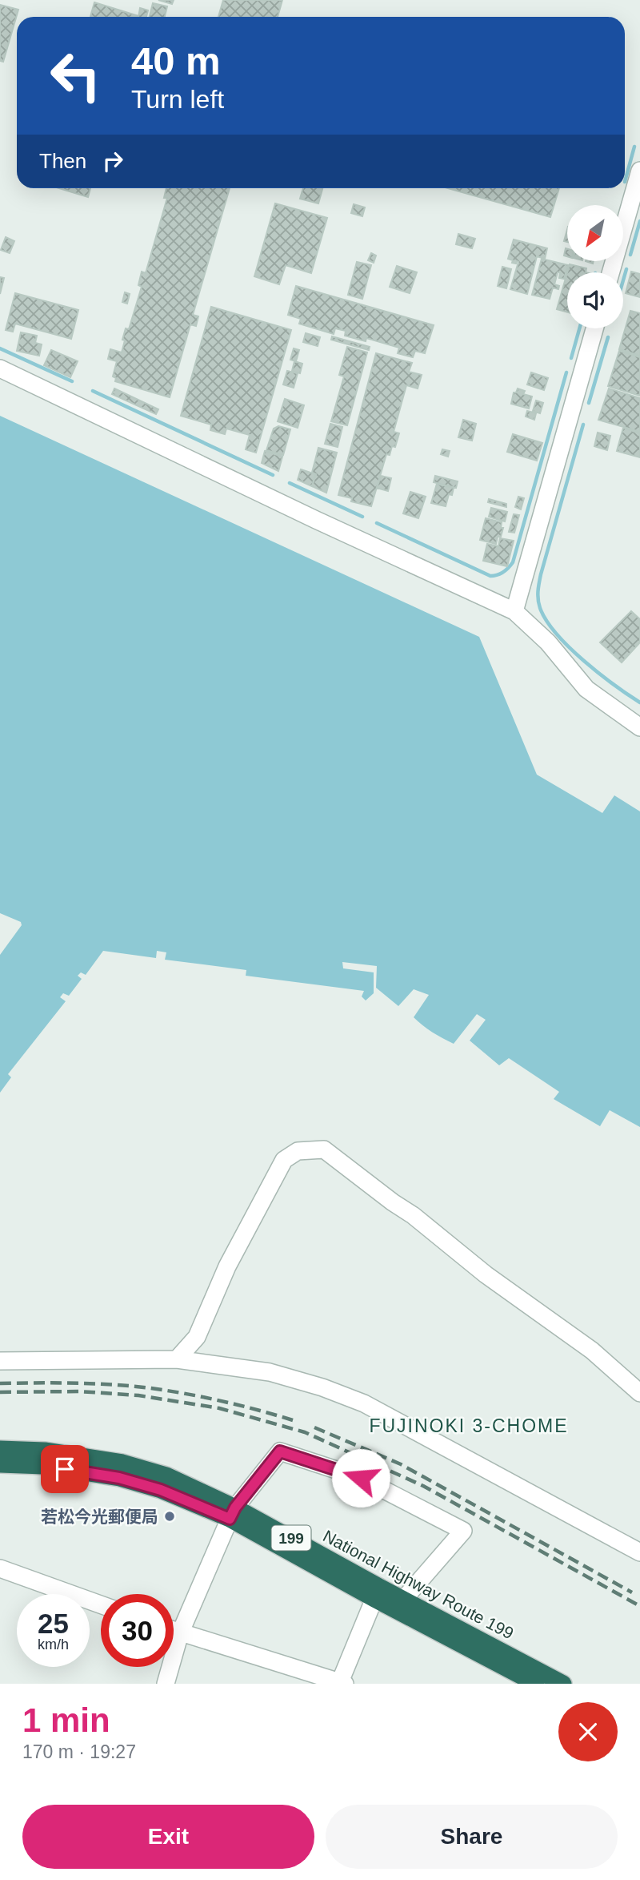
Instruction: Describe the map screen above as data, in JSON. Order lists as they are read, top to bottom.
{
  "streets": {
    "highway": ["199", "National Highway Route 199"]
  },
  "districts": ["FUJINOKI 3-CHOME"],
  "places": ["若松今光郵便局"],
  "north": "bottom left",
  "page": {
    "turn": ["40 m", "Turn left"],
    "then": "Then",
    "speed": "25 km/h",
    "limit": "30",
    "heading": ["1 min", "170 m · 19:27"],
    "buttons": ["Exit", "Share"]
  }
}
